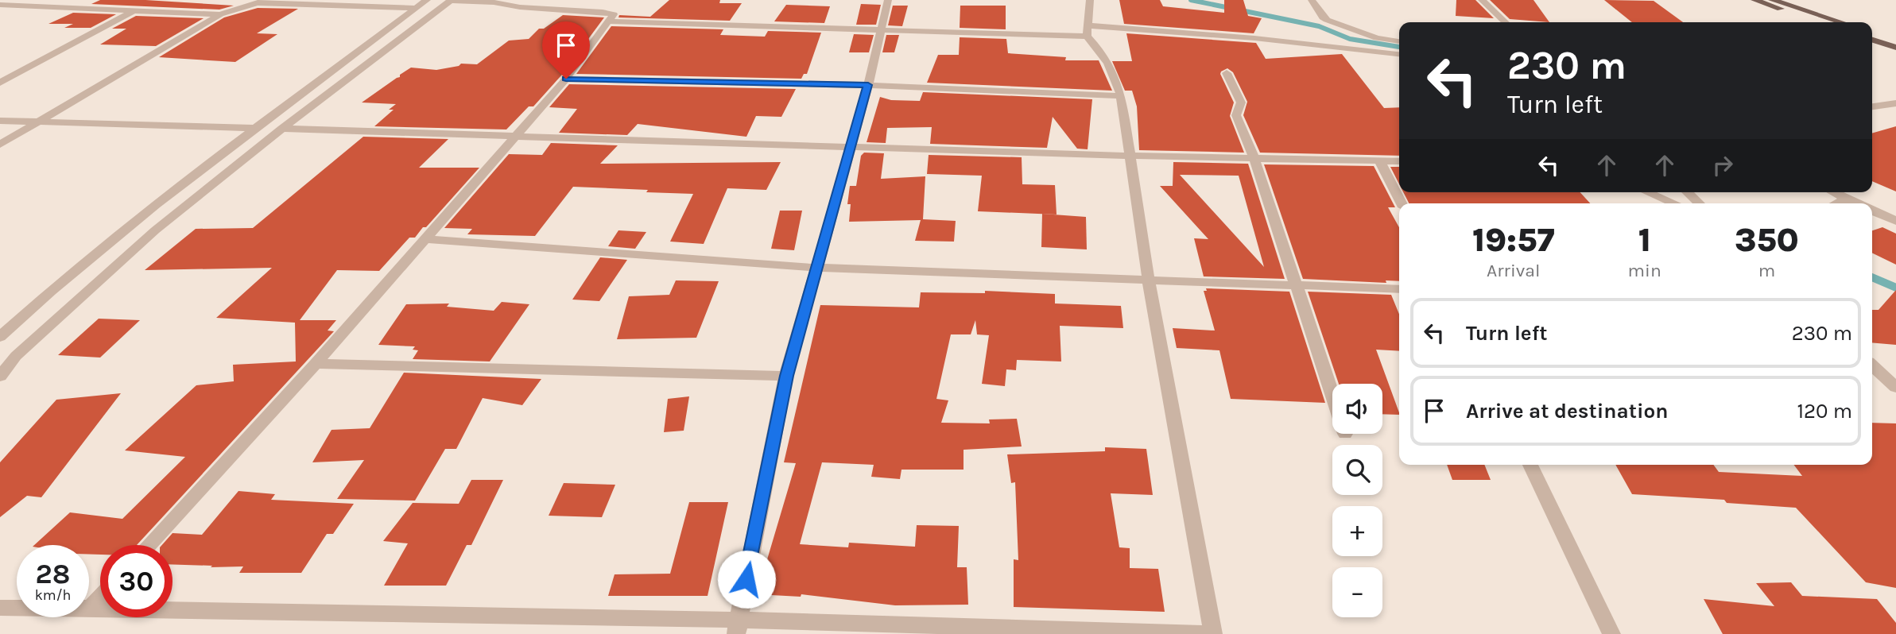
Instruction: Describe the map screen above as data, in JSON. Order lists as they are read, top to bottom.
{
  "page": {
    "turn": ["230 m", "Turn left"],
    "eta": [
      "19:57",
      "Arrival",
      "1",
      "min",
      "350",
      "m"
    ],
    "list": [
      {
        "name": "Turn left",
        "value": "230 m"
      },
      {
        "name": "Arrive at destination",
        "value": "120 m"
      }
    ],
    "map_buttons": ["+", "−"],
    "speed": "28 km/h",
    "limit": "30"
  }
}
